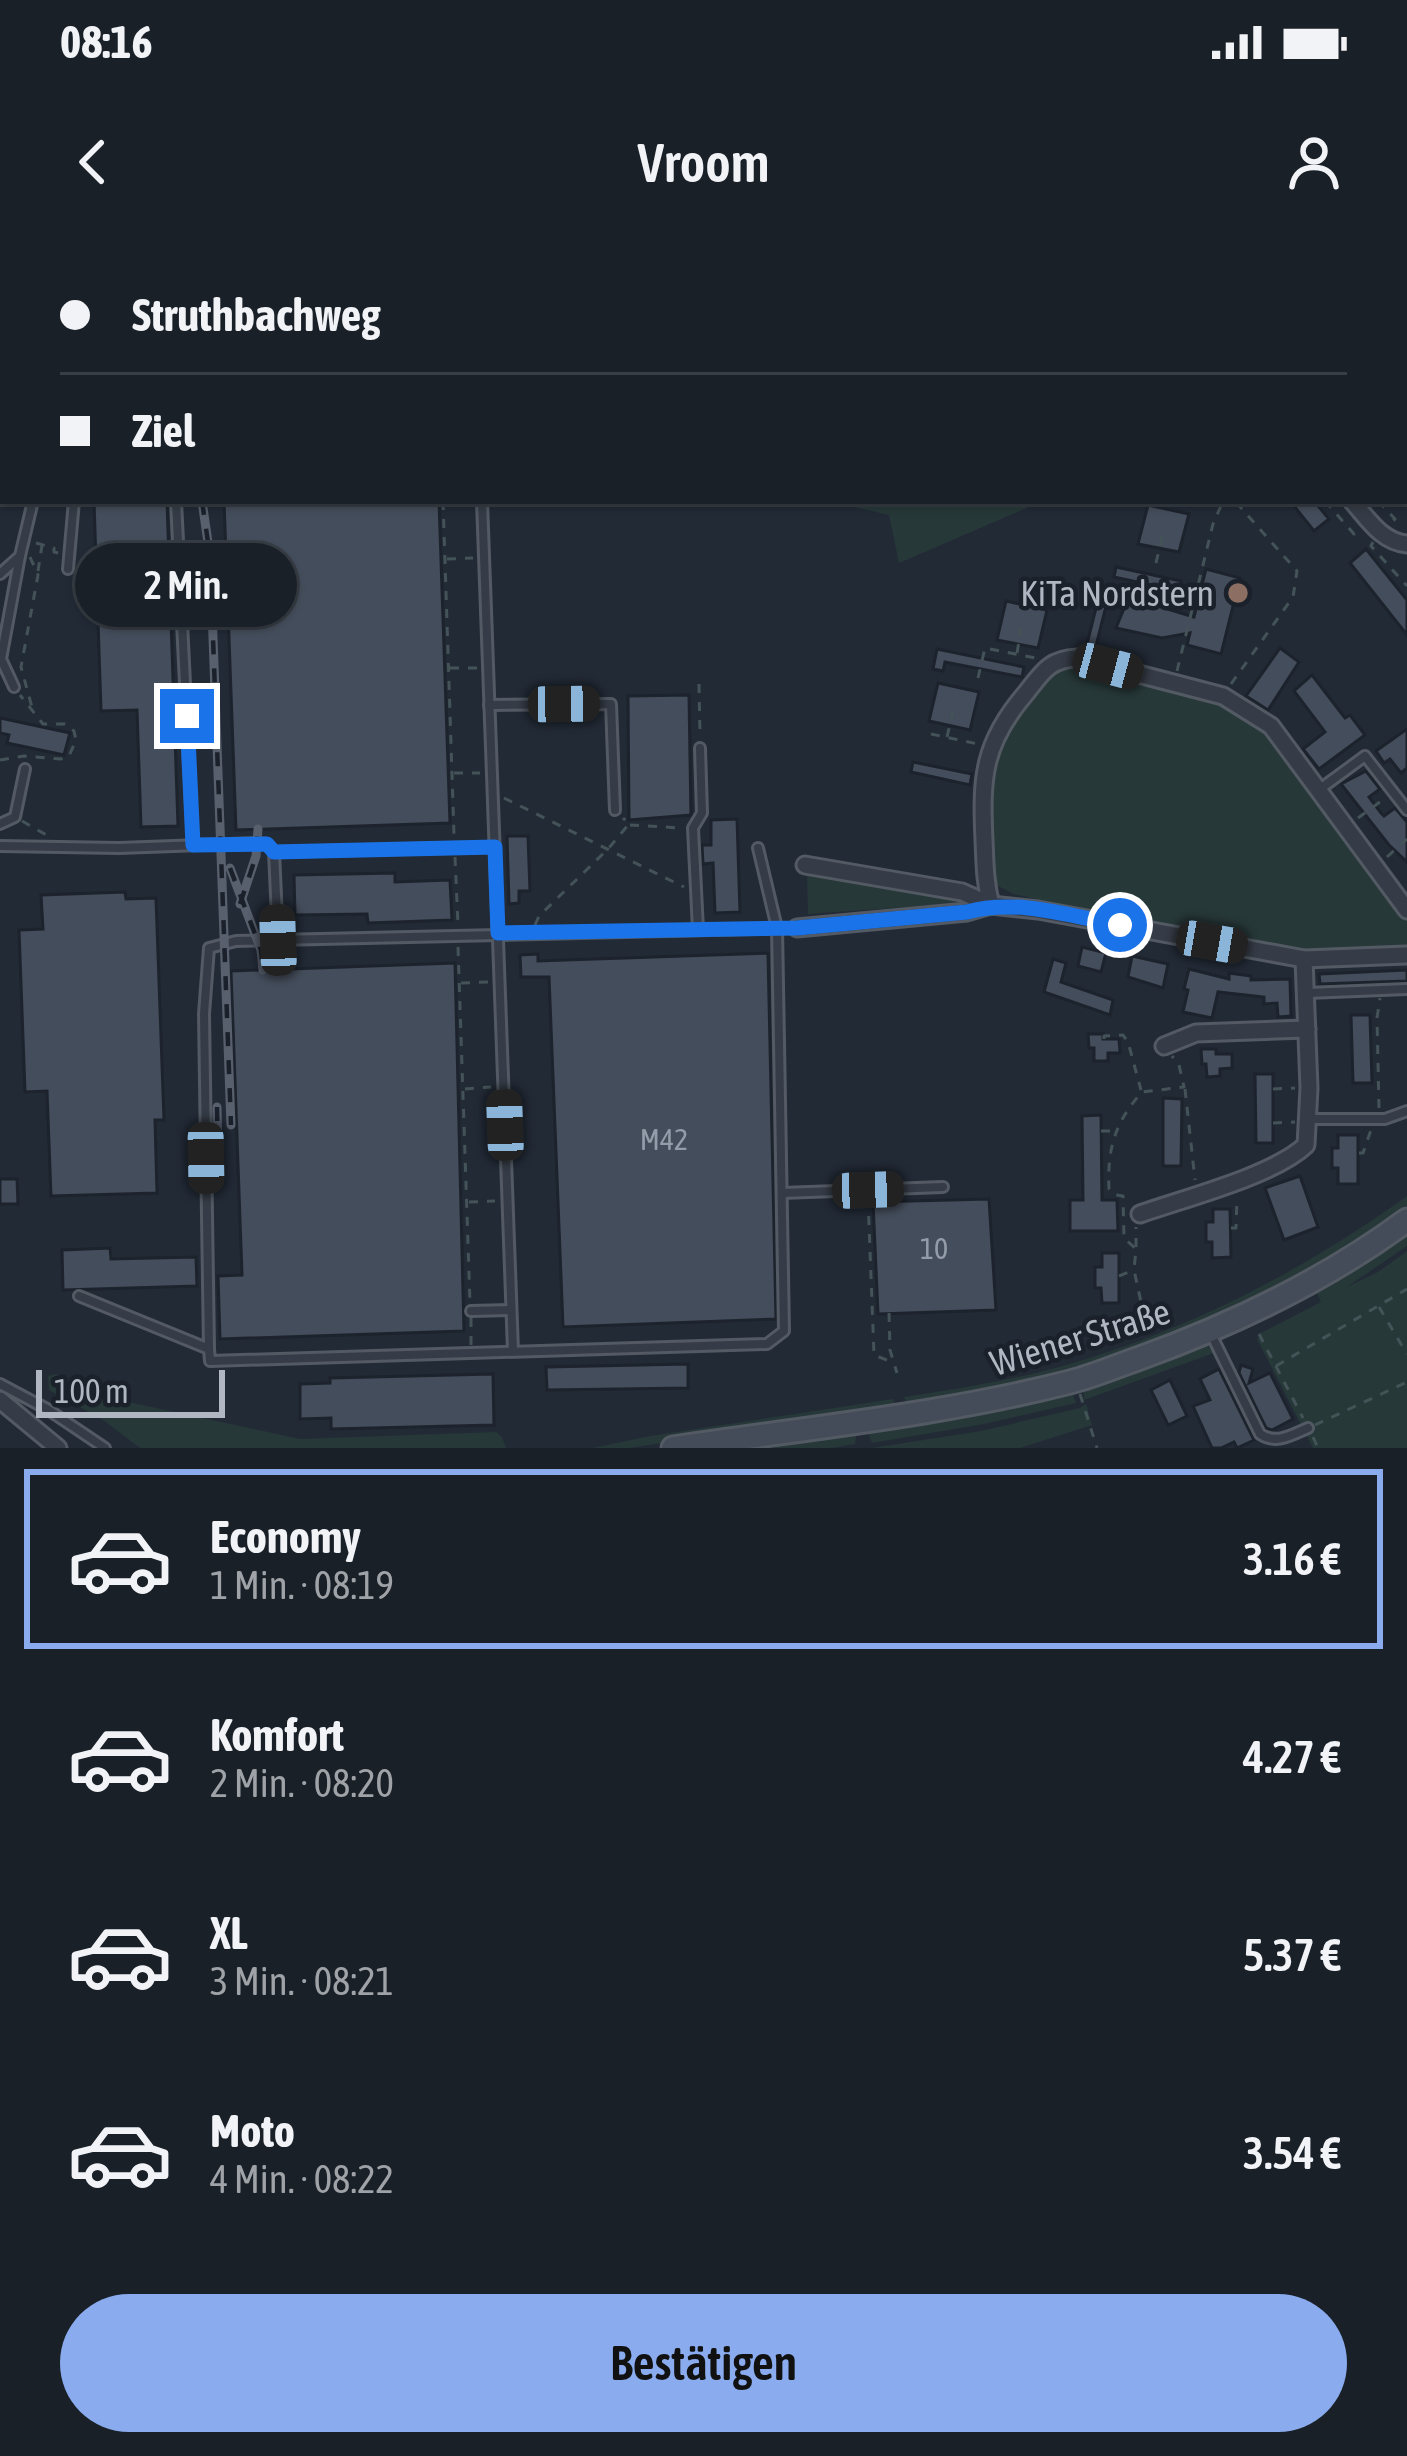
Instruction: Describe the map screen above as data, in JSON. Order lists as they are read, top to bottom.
{
  "streets": {
    "main road": ["Wiener Straße"]
  },
  "places": ["KiTa Nordstern"],
  "house_numbers": ["M42", "10"],
  "scale_bar": "100 m",
  "page": {
    "status": "08:16",
    "header": "Vroom",
    "banner": ["Struthbachweg", "Ziel"],
    "bubble": "2 Min.",
    "scale": "100 m",
    "list": [
      {
        "name": "Economy",
        "note": "1 Min. · 08:19",
        "value": "3.16 €"
      },
      {
        "name": "Komfort",
        "note": "2 Min. · 08:20",
        "value": "4.27 €"
      },
      {
        "name": "XL",
        "note": "3 Min. · 08:21",
        "value": "5.37 €"
      },
      {
        "name": "Moto",
        "note": "4 Min. · 08:22",
        "value": "3.54 €"
      }
    ],
    "buttons": "Bestätigen"
  }
}
